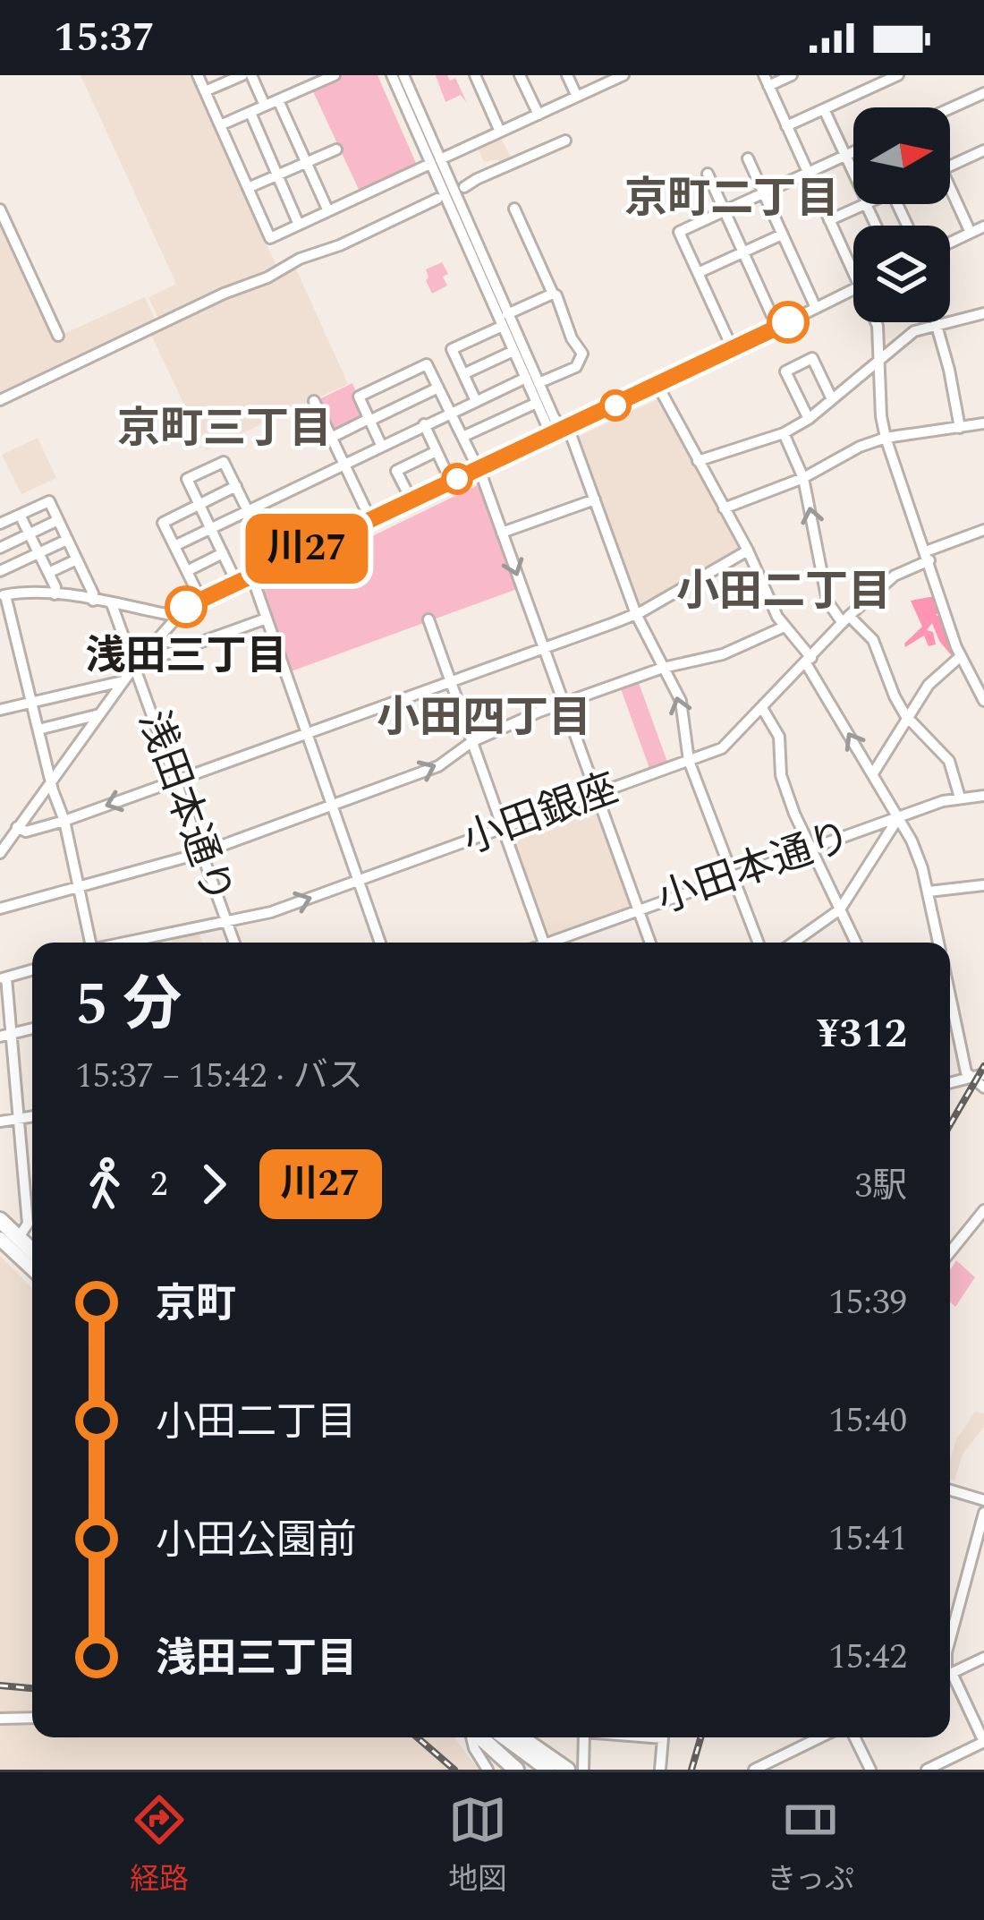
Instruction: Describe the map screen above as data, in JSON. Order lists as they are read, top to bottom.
{
  "streets": {
    "street": ["浅田本通り", "小田銀座", "小田本通り"]
  },
  "crossings": [
    ["浅田本通り", "小田銀座"]
  ],
  "districts": [
    "京町二丁目",
    "京町三丁目",
    "小田二丁目",
    "小田四丁目"
  ],
  "places": ["浅田三丁目"],
  "lines": ["bus line 川27"],
  "north": "right",
  "page": {
    "status": "15:37",
    "on_map": "川27",
    "heading": ["5 分", "15:37 – 15:42 · バス", "¥312"],
    "legs": ["2", "川27", "3駅"],
    "list": [
      {
        "name": "京町",
        "value": "15:39"
      },
      {
        "name": "小田二丁目",
        "value": "15:40"
      },
      {
        "name": "小田公園前",
        "value": "15:41"
      },
      {
        "name": "浅田三丁目",
        "value": "15:42"
      }
    ],
    "tabs": ["経路", "地図", "きっぷ"]
  }
}
